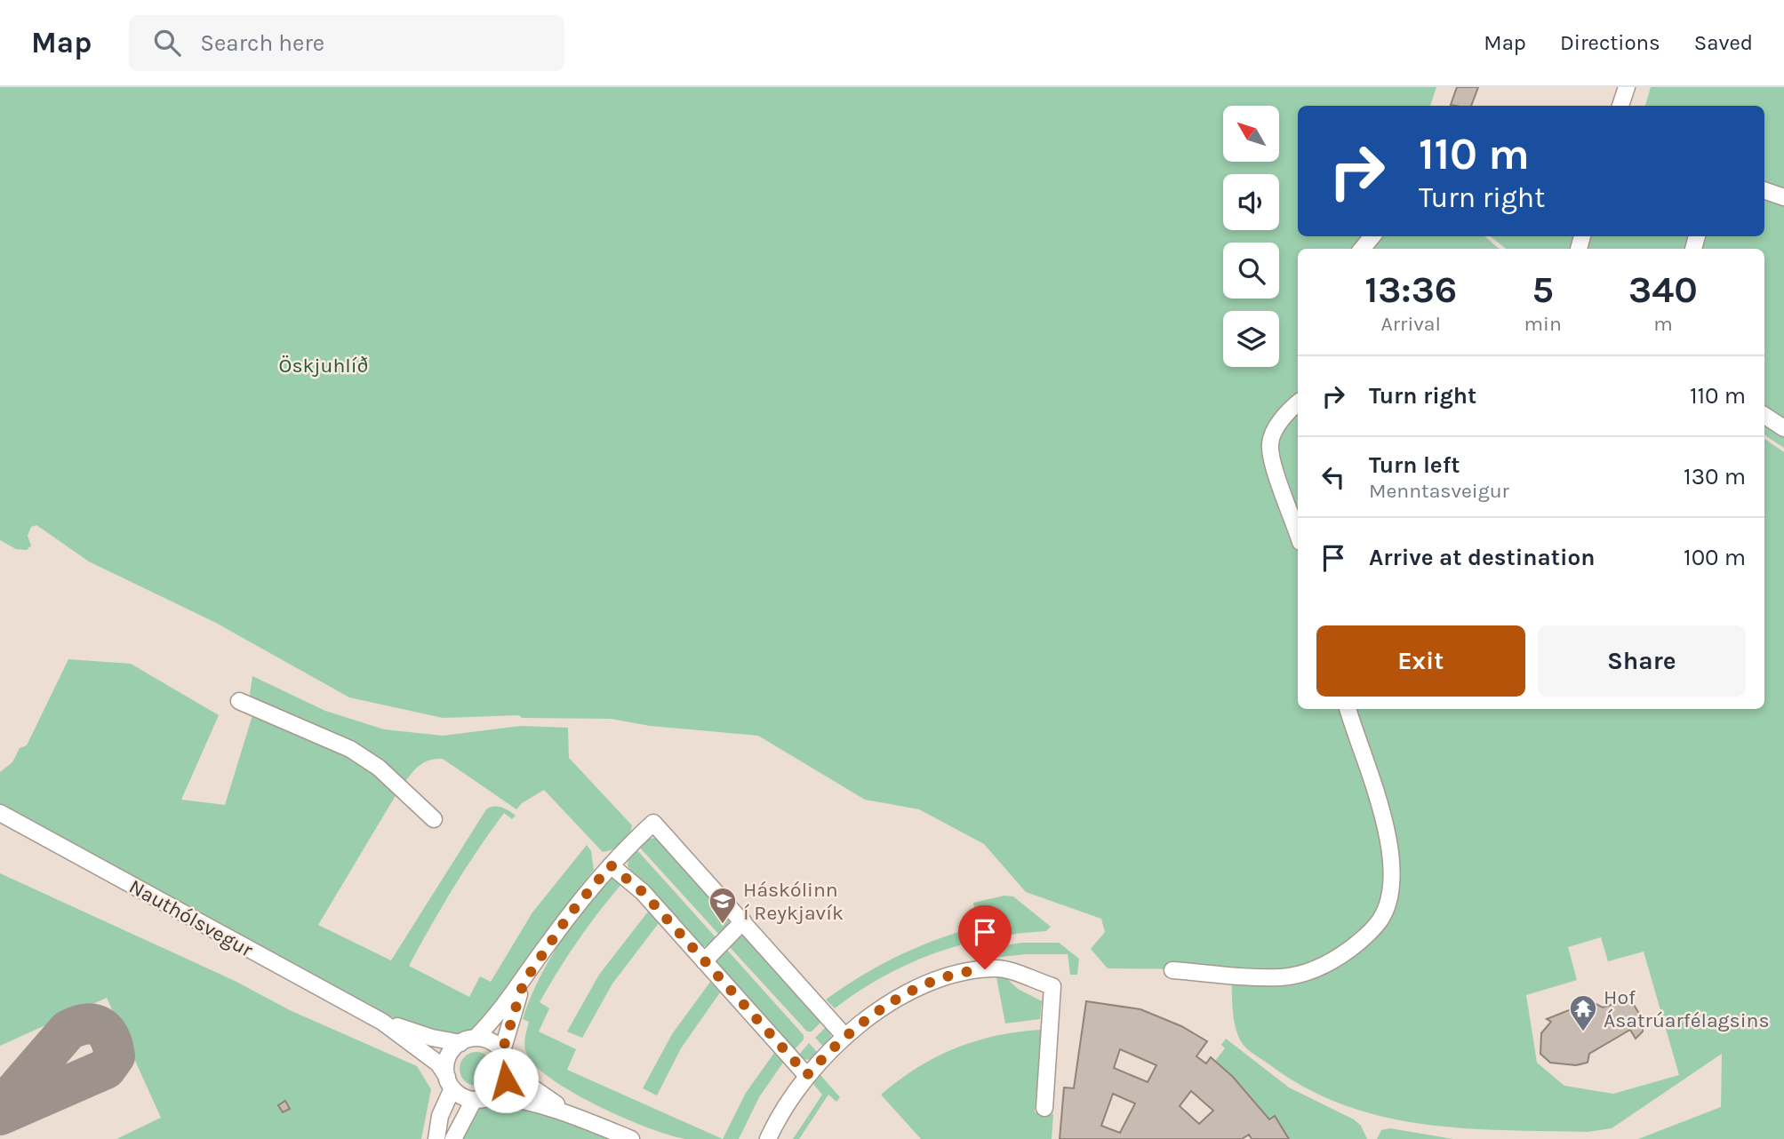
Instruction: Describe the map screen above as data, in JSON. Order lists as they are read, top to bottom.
{
  "streets": {
    "street": ["Nauthólsvegur"]
  },
  "parks": ["Öskjuhlíð"],
  "places": {
    "school or university": ["Háskólinn í Reykjavík"],
    "temple": ["Hof Ásatrúarfélagsins"]
  },
  "north": "top left",
  "page": {
    "header": "Map",
    "search": "Search here",
    "nav": ["Map", "Directions", "Saved"],
    "turn": ["110 m", "Turn right"],
    "eta": [
      "13:36",
      "Arrival",
      "5",
      "min",
      "340",
      "m"
    ],
    "list": [
      {
        "name": "Turn right",
        "value": "110 m"
      },
      {
        "name": "Turn left",
        "note": "Menntasveigur",
        "value": "130 m"
      },
      {
        "name": "Arrive at destination",
        "value": "100 m"
      }
    ],
    "buttons": ["Exit", "Share"]
  }
}
